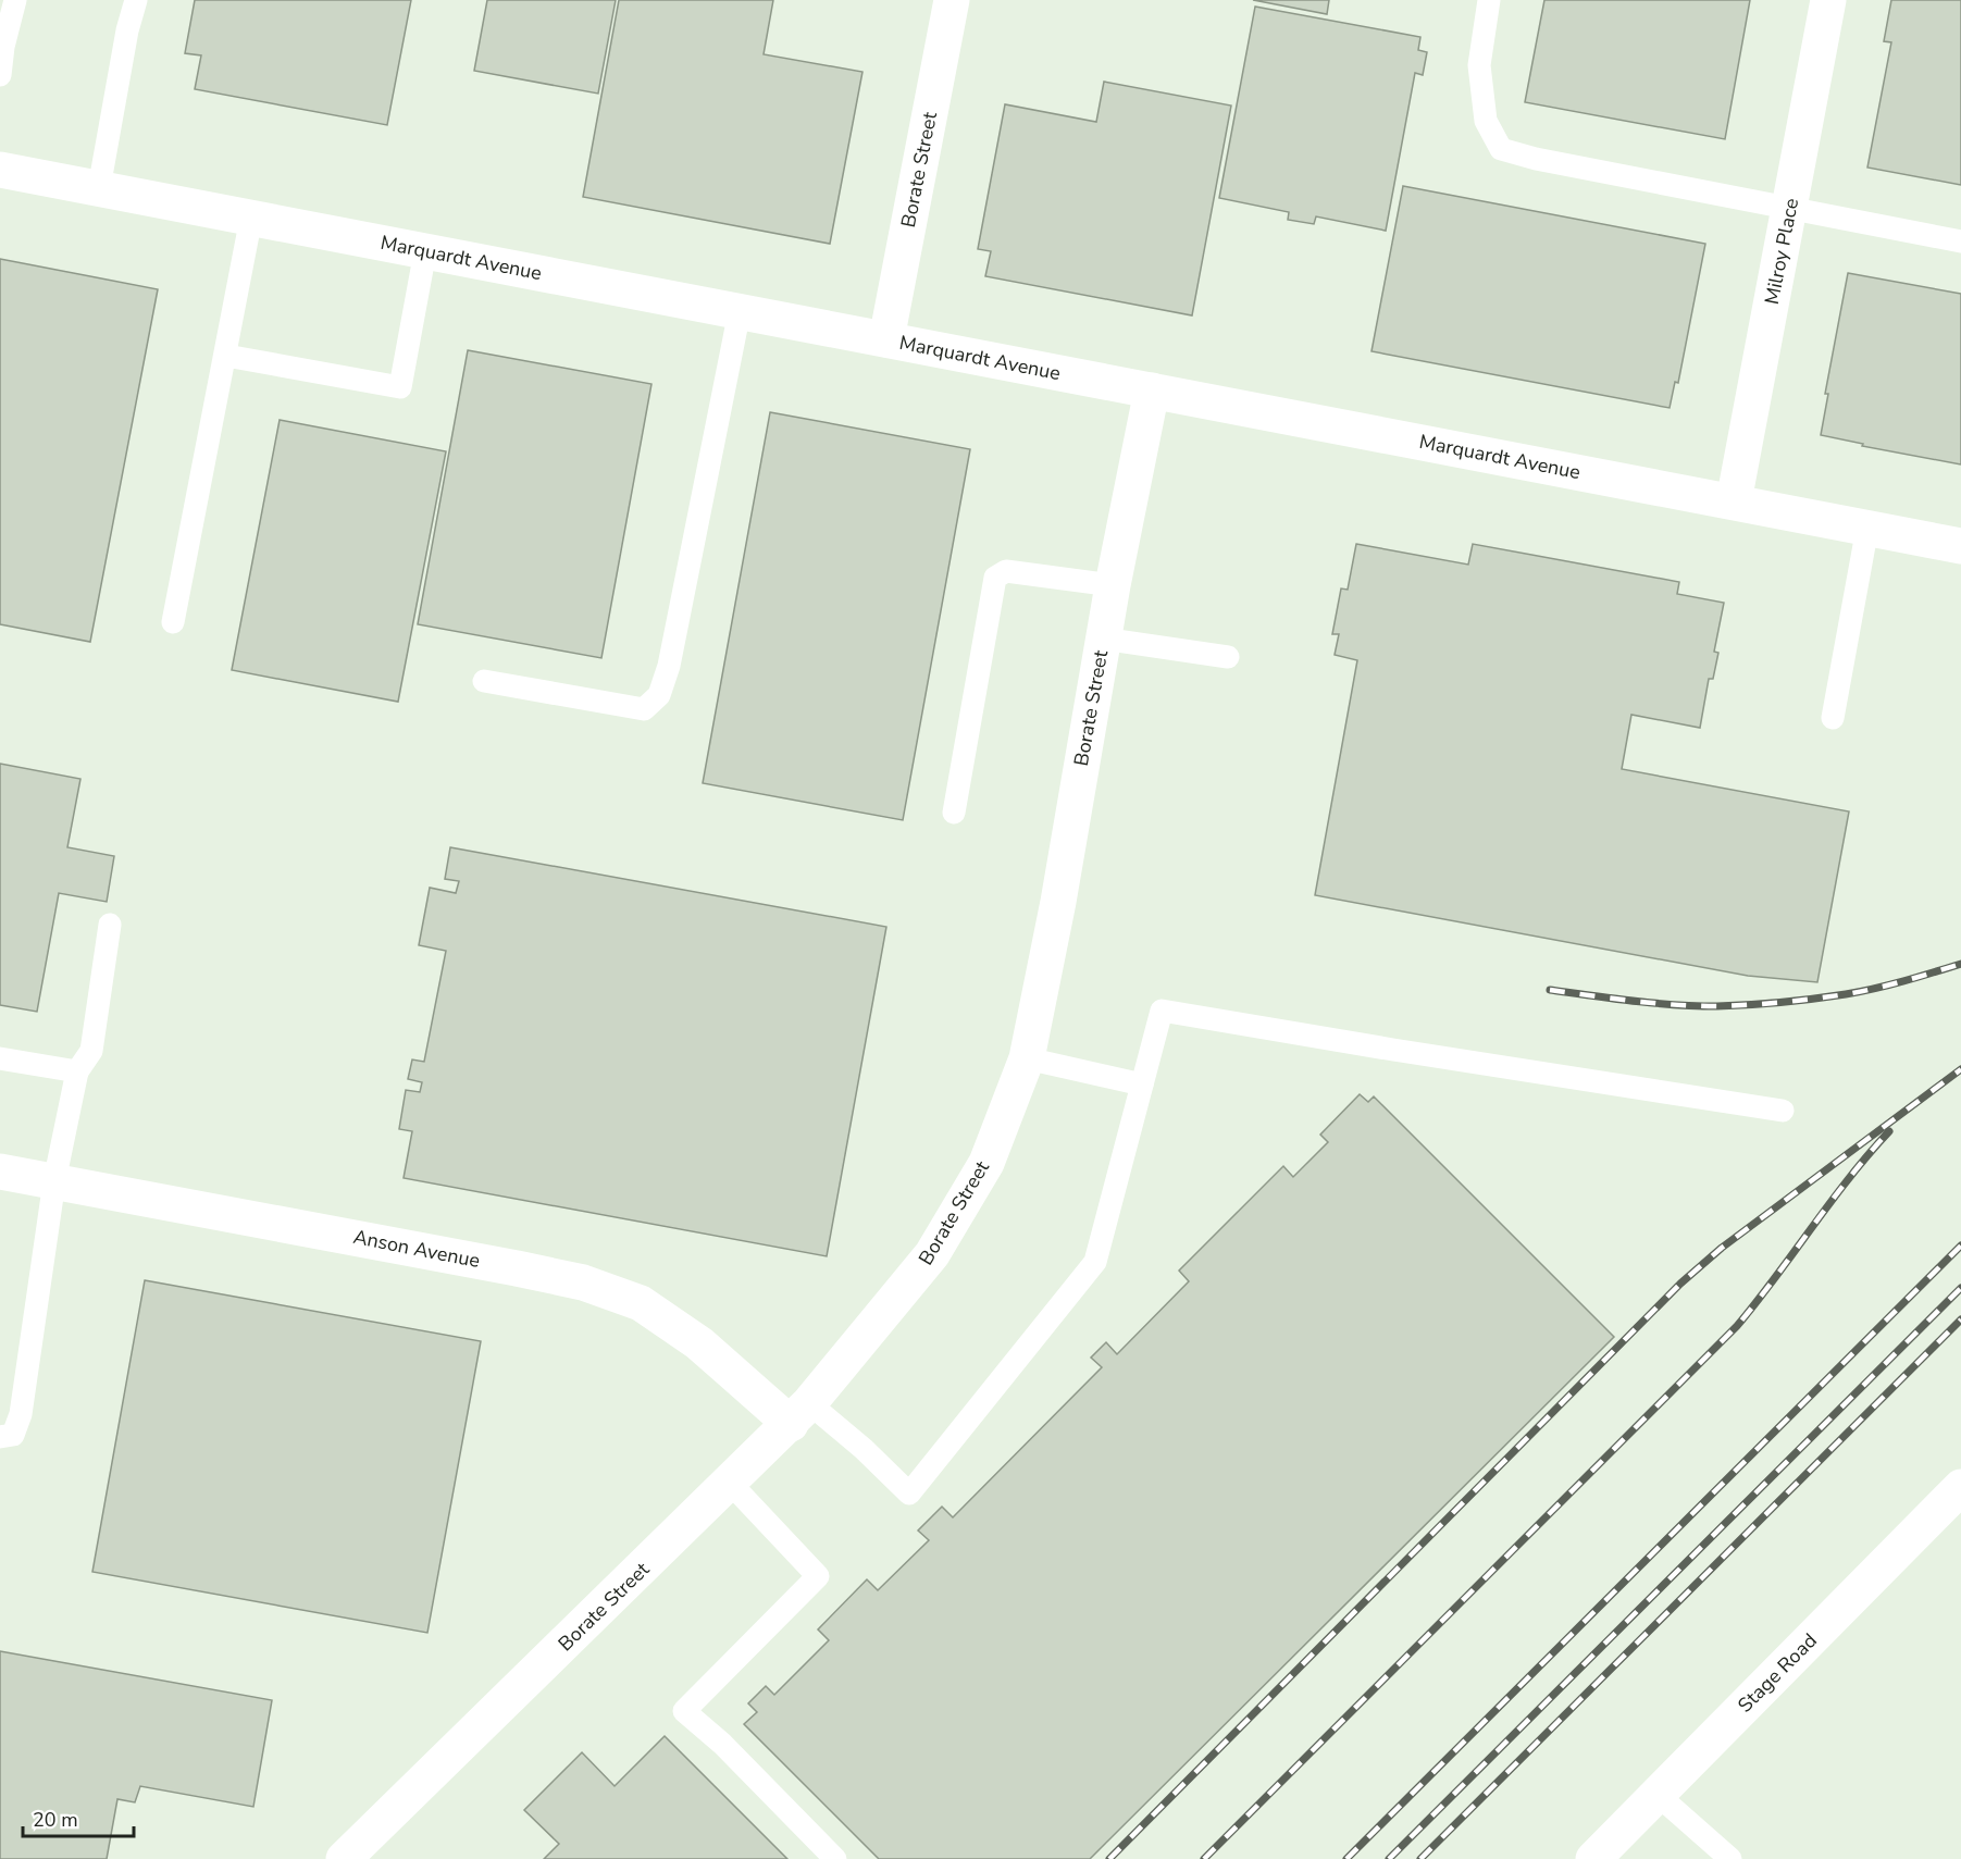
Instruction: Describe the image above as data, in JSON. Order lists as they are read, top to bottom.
{
  "streets": {
    "street": [
      "Borate Street",
      "Milroy Place",
      "Marquardt Avenue",
      "Anson Avenue",
      "Stage Road"
    ]
  },
  "crossings": [
    ["Borate Street", "Marquardt Avenue"],
    ["Borate Street", "Anson Avenue"],
    ["Milroy Place", "Marquardt Avenue"]
  ],
  "scale_bar": "20 m"
}
